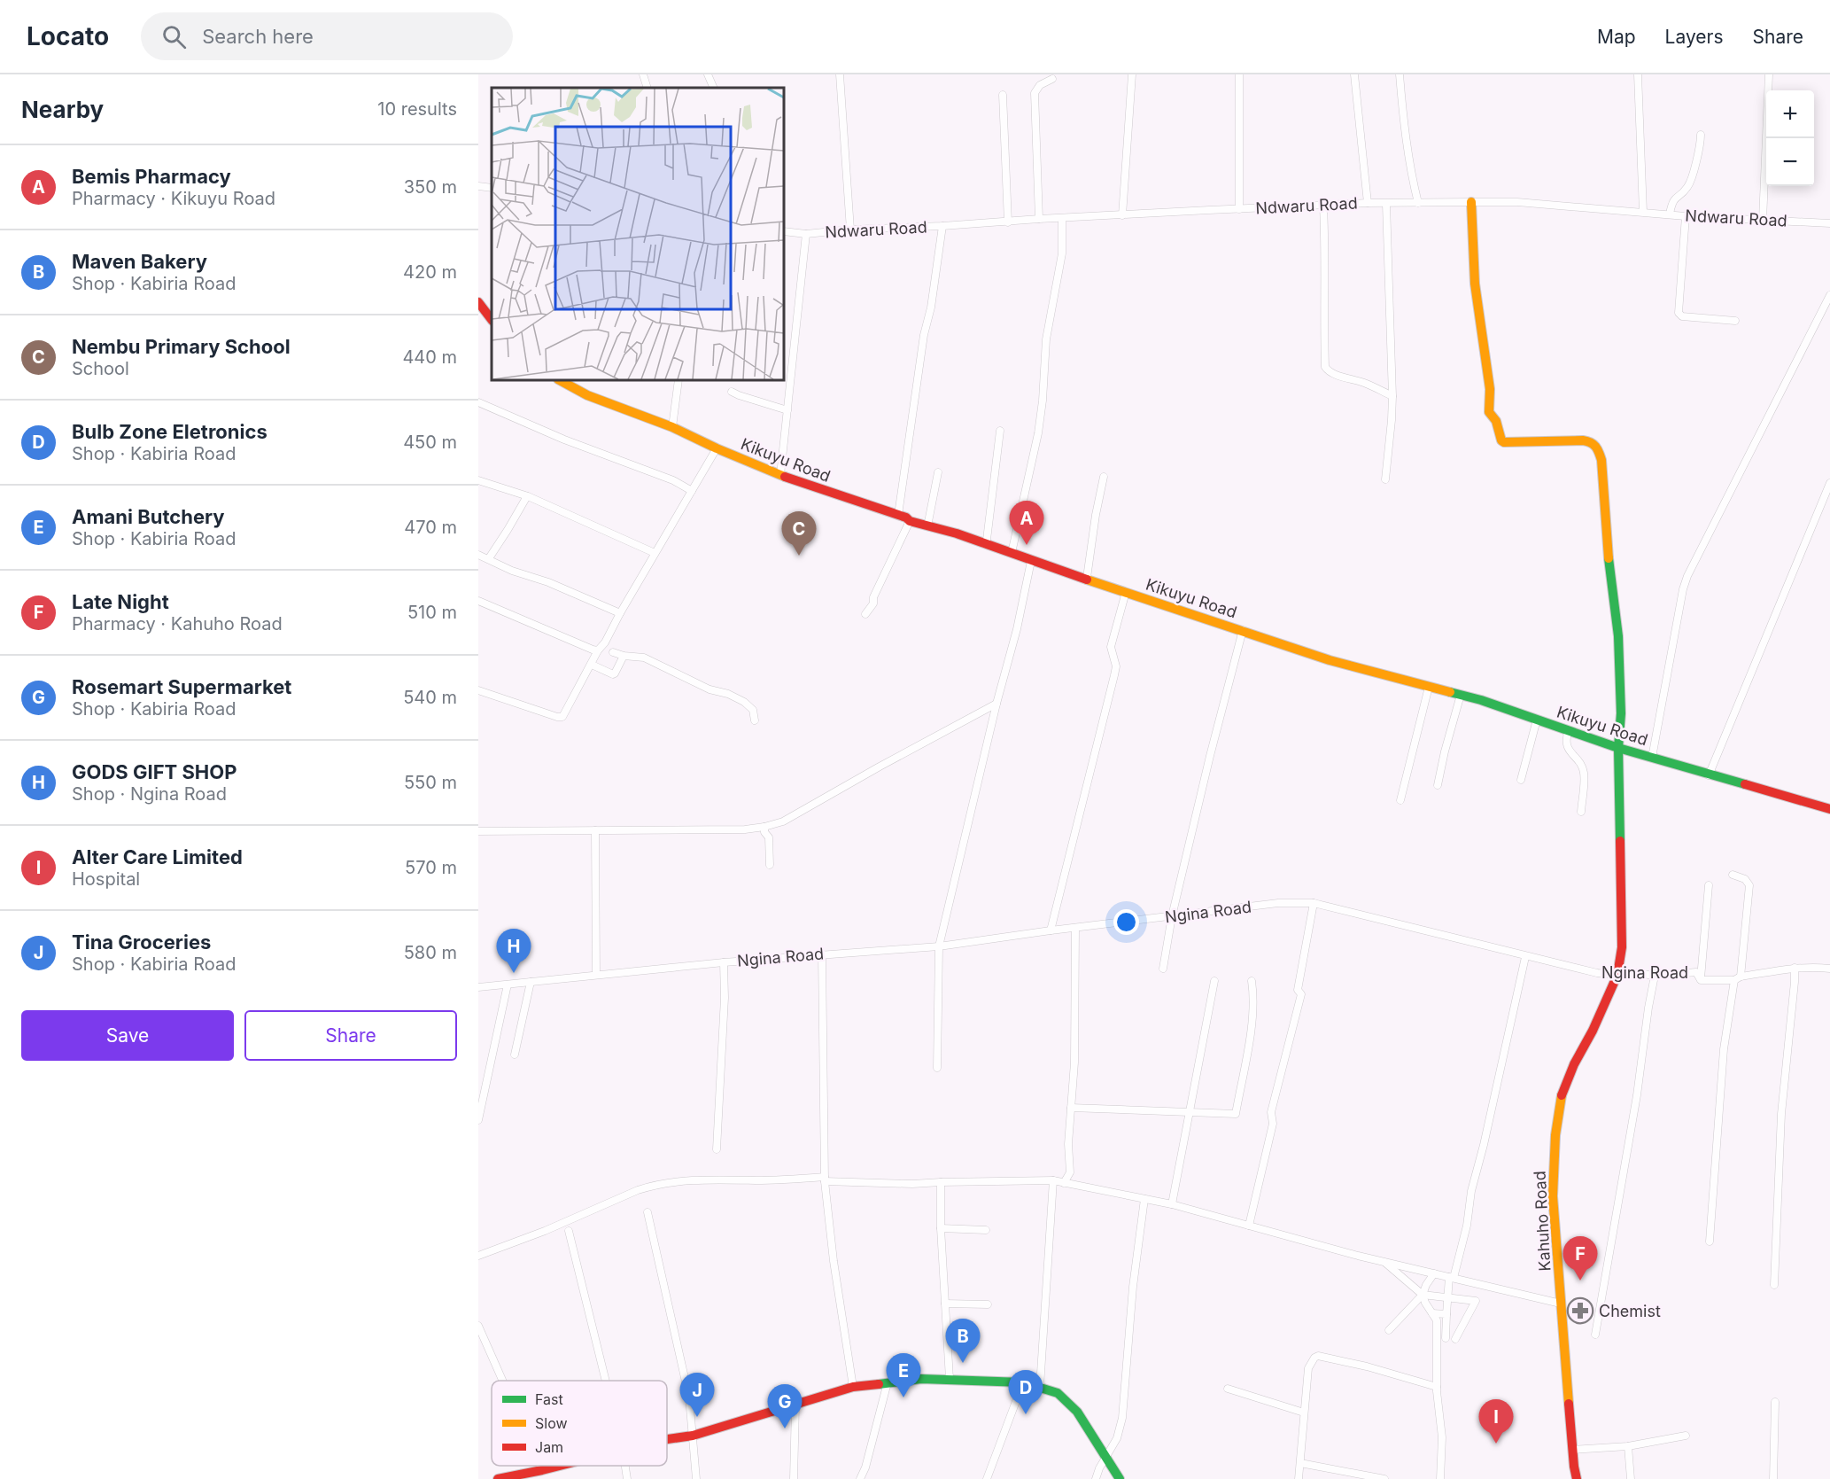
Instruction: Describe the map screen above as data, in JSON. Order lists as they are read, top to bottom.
{
  "streets": {
    "main road": ["Kikuyu Road", "Kahuho Road"],
    "street": ["Ndwaru Road", "Ngina Road"]
  },
  "crossings": [
    ["Ndwaru Road", "Kahuho Road"],
    ["Kikuyu Road", "Kahuho Road"],
    ["Ngina Road", "Kahuho Road"]
  ],
  "places": {
    "pharmacy": ["Chemist"]
  },
  "legend": ["Fast", "Slow", "Jam"],
  "page": {
    "header": "Locato",
    "search": "Search here",
    "nav": ["Map", "Layers", "Share"],
    "heading": ["Nearby", "10 results"],
    "map_buttons": ["+", "−"],
    "list": [
      {
        "mark": "A",
        "name": "Bemis Pharmacy",
        "note": "Pharmacy · Kikuyu Road",
        "value": "350 m"
      },
      {
        "mark": "B",
        "name": "Maven Bakery",
        "note": "Shop · Kabiria Road",
        "value": "420 m"
      },
      {
        "mark": "C",
        "name": "Nembu Primary School",
        "note": "School",
        "value": "440 m"
      },
      {
        "mark": "D",
        "name": "Bulb Zone Eletronics",
        "note": "Shop · Kabiria Road",
        "value": "450 m"
      },
      {
        "mark": "E",
        "name": "Amani Butchery",
        "note": "Shop · Kabiria Road",
        "value": "470 m"
      },
      {
        "mark": "F",
        "name": "Late Night",
        "note": "Pharmacy · Kahuho Road",
        "value": "510 m"
      },
      {
        "mark": "G",
        "name": "Rosemart Supermarket",
        "note": "Shop · Kabiria Road",
        "value": "540 m"
      },
      {
        "mark": "H",
        "name": "GODS GIFT SHOP",
        "note": "Shop · Ngina Road",
        "value": "550 m"
      },
      {
        "mark": "I",
        "name": "Alter Care Limited",
        "note": "Hospital",
        "value": "570 m"
      },
      {
        "mark": "J",
        "name": "Tina Groceries",
        "note": "Shop · Kabiria Road",
        "value": "580 m"
      }
    ],
    "pins": [
      "A",
      "C",
      "H",
      "F",
      "B",
      "E",
      "D",
      "J",
      "G",
      "I"
    ],
    "buttons": ["Save", "Share"]
  }
}
